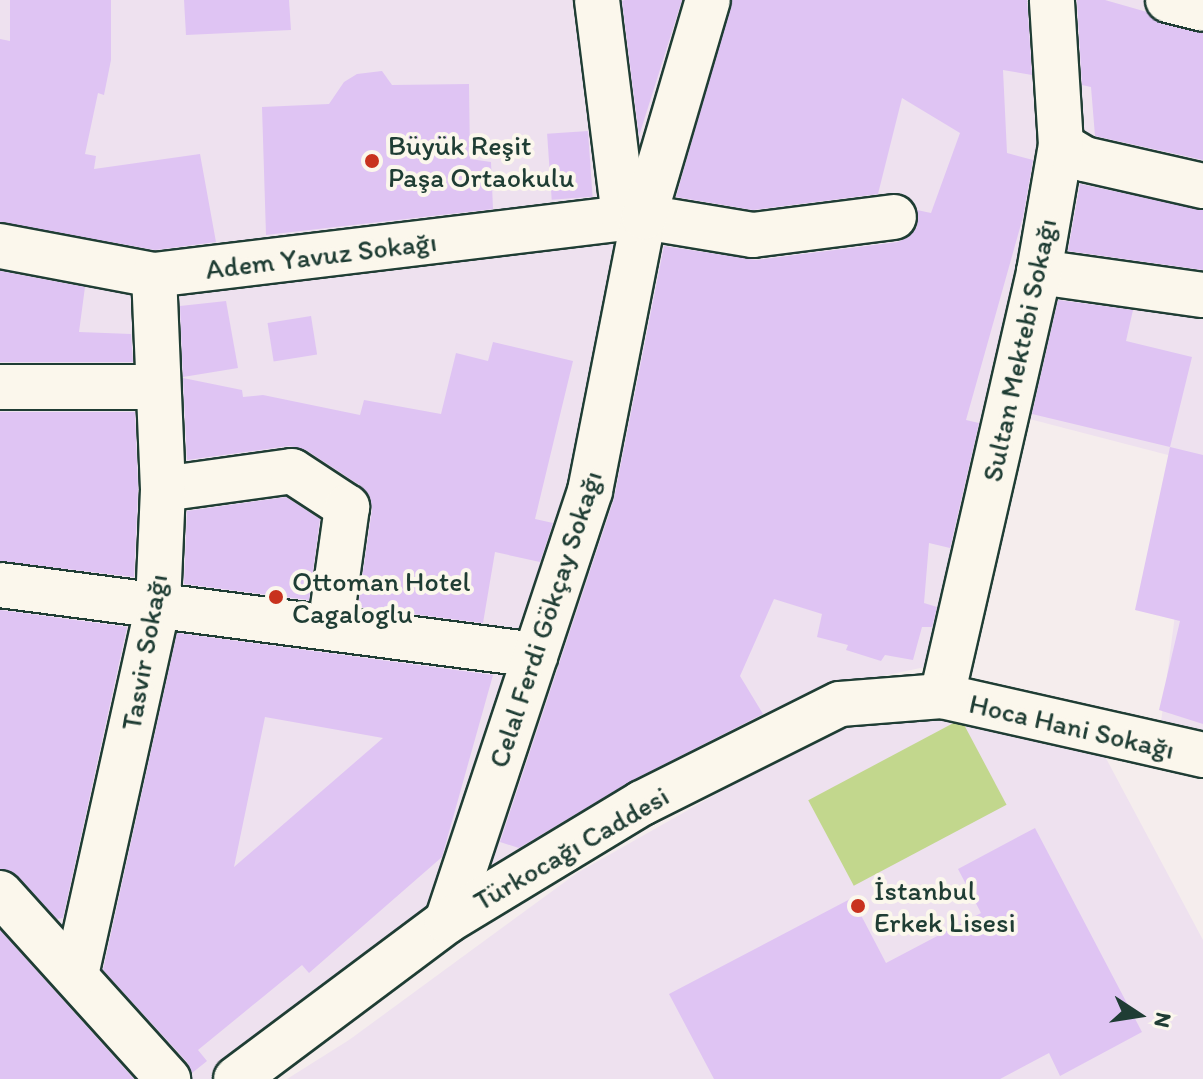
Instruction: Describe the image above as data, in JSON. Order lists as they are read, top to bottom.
{
  "streets": {
    "street": [
      "Adem Yavuz Sokağı",
      "Sultan Mektebi Sokağı",
      "Celal Ferdi Gökçay Sokağı",
      "Tasvir Sokağı",
      "Hoca Hani Sokağı",
      "Türkocağı Caddesi"
    ]
  },
  "crossings": [
    ["Adem Yavuz Sokağı", "Celal Ferdi Gökçay Sokağı"],
    ["Adem Yavuz Sokağı", "Tasvir Sokağı"],
    ["Sultan Mektebi Sokağı", "Hoca Hani Sokağı"],
    ["Sultan Mektebi Sokağı", "Türkocağı Caddesi"],
    ["Celal Ferdi Gökçay Sokağı", "Türkocağı Caddesi"],
    ["Hoca Hani Sokağı", "Türkocağı Caddesi"]
  ],
  "places": ["Büyük Reşit Paşa Ortaokulu", "Ottoman Hotel Cagaloglu", "İstanbul Erkek Lisesi"],
  "north": "right"
}
